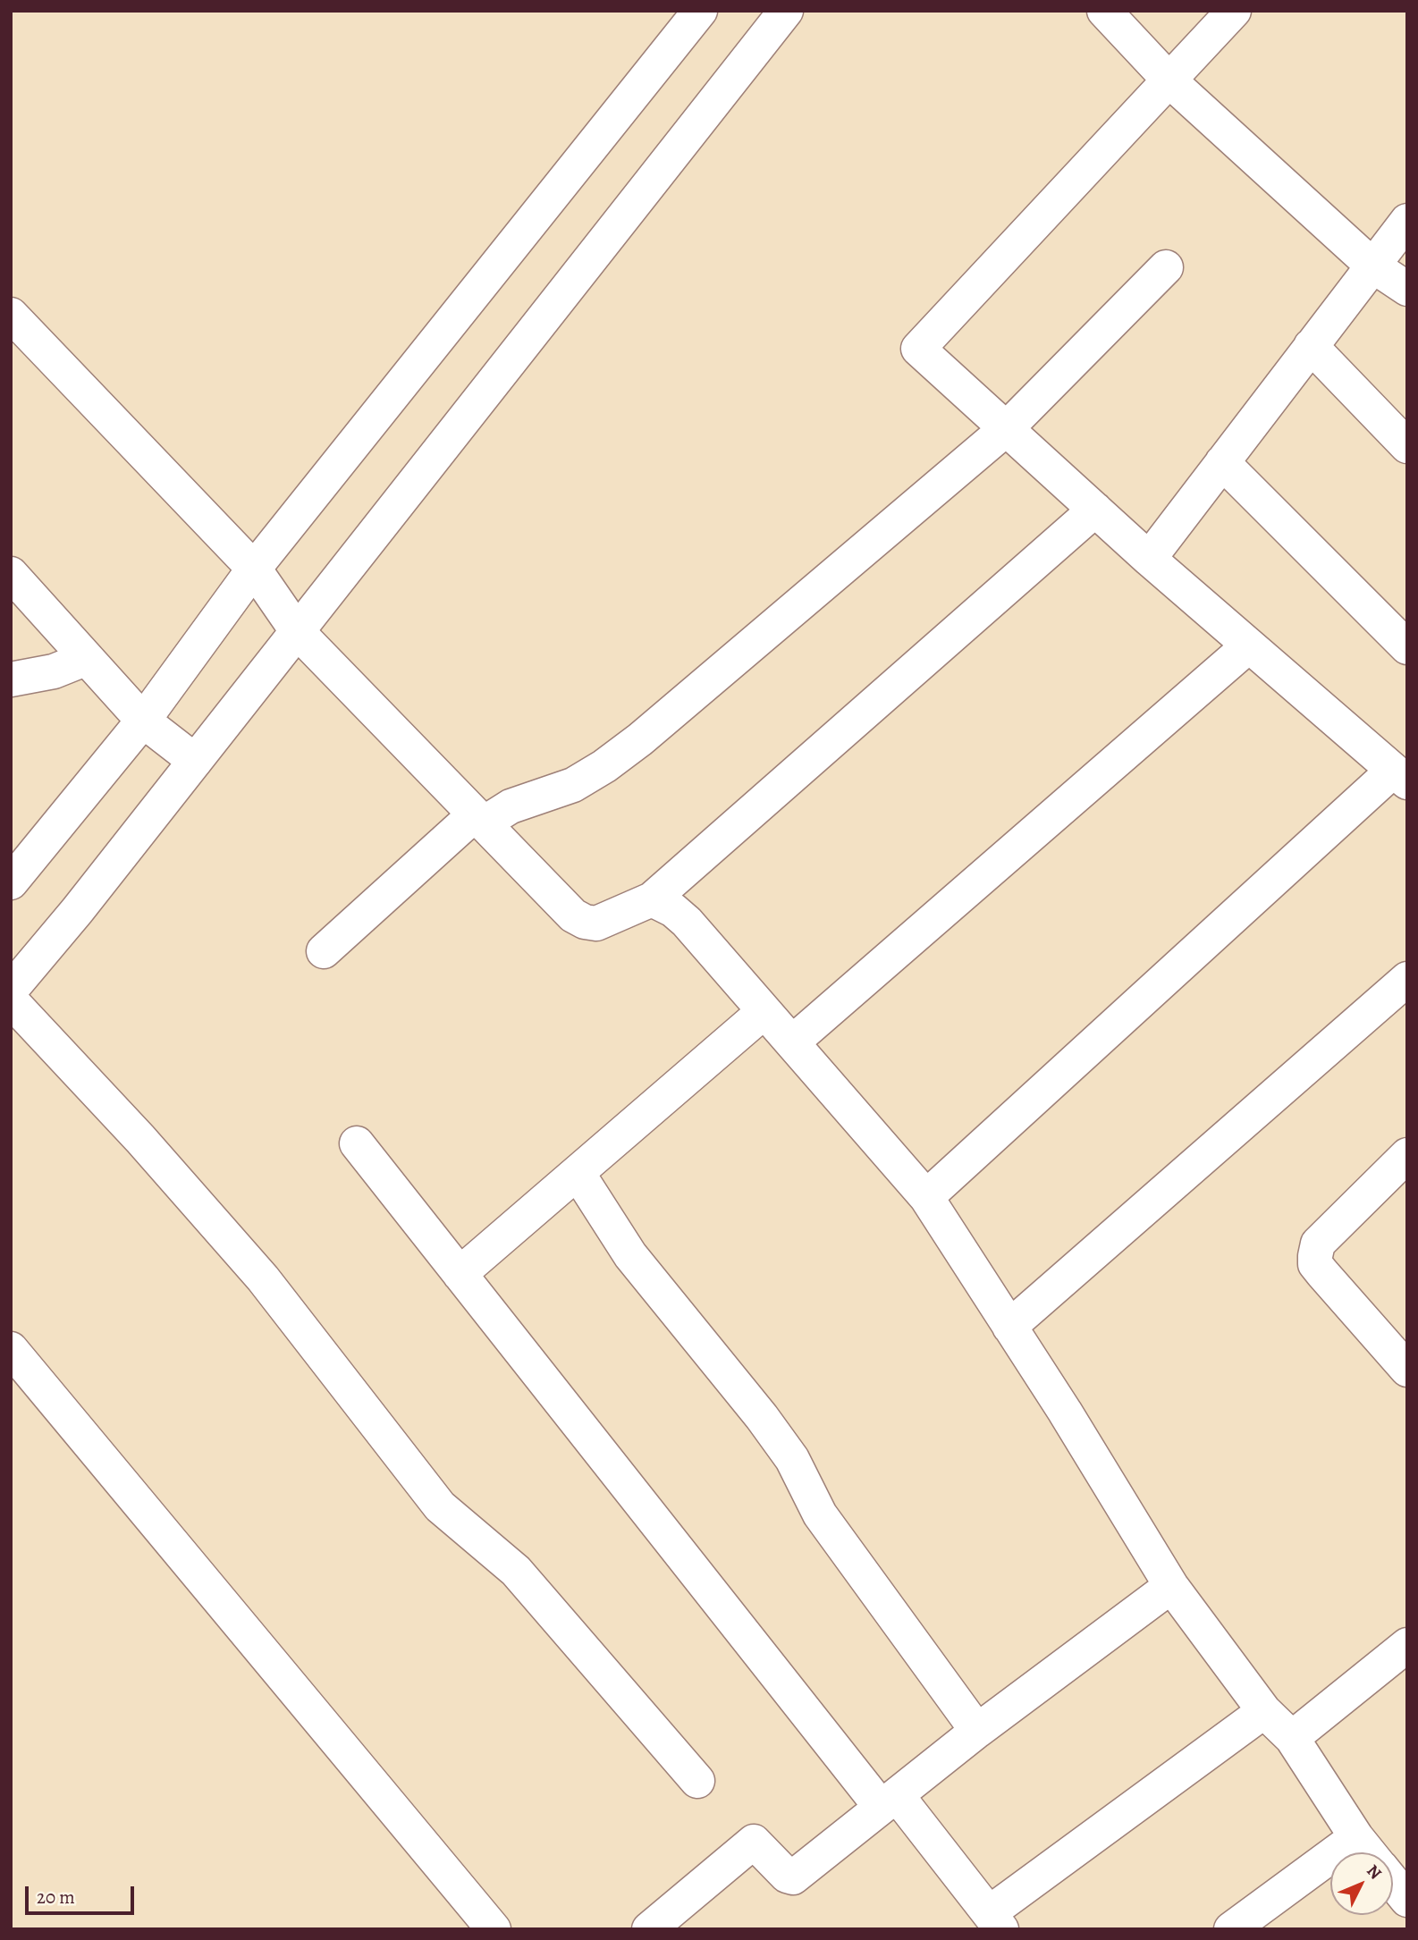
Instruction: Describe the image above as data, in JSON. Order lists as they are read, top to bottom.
{
  "scale_bar": "20 m",
  "north": "top right"
}
